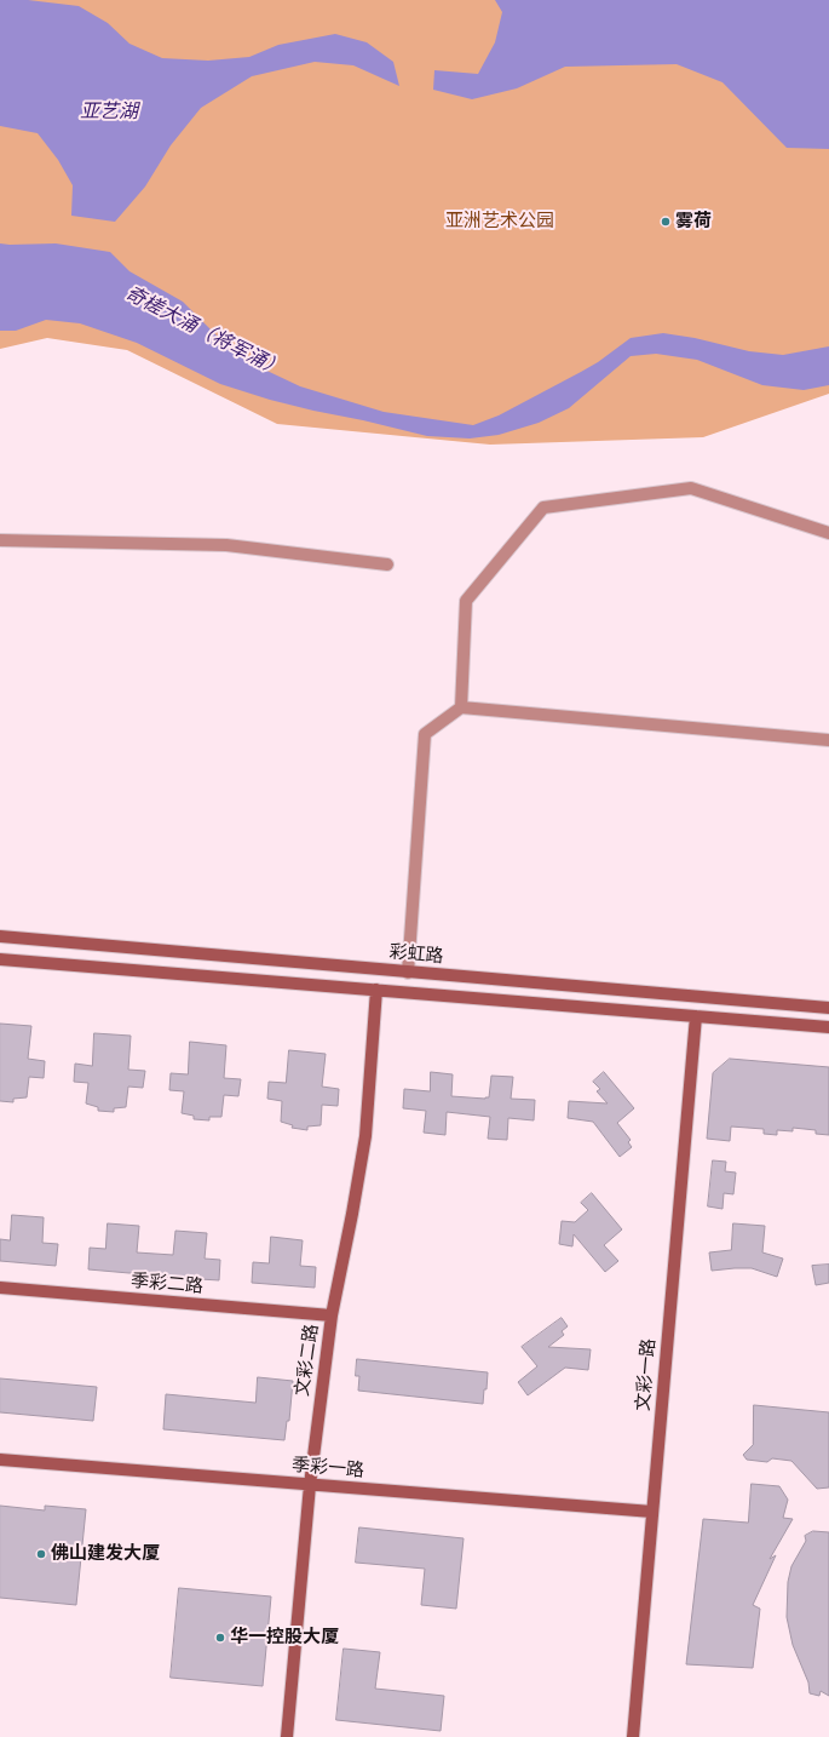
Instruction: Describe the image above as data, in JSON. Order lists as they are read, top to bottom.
{
  "streets": {
    "street": [
      "彩虹路",
      "季彩二路",
      "文彩二路",
      "文彩一路",
      "季彩一路"
    ]
  },
  "crossings": [
    ["季彩二路", "文彩二路"],
    ["文彩二路", "季彩一路"],
    ["文彩一路", "季彩一路"]
  ],
  "water": ["亚艺湖", "奇槎大涌（将军涌）"],
  "parks": ["亚洲艺术公园"],
  "places": ["雾荷", "佛山建发大厦", "华一控股大厦"]
}
